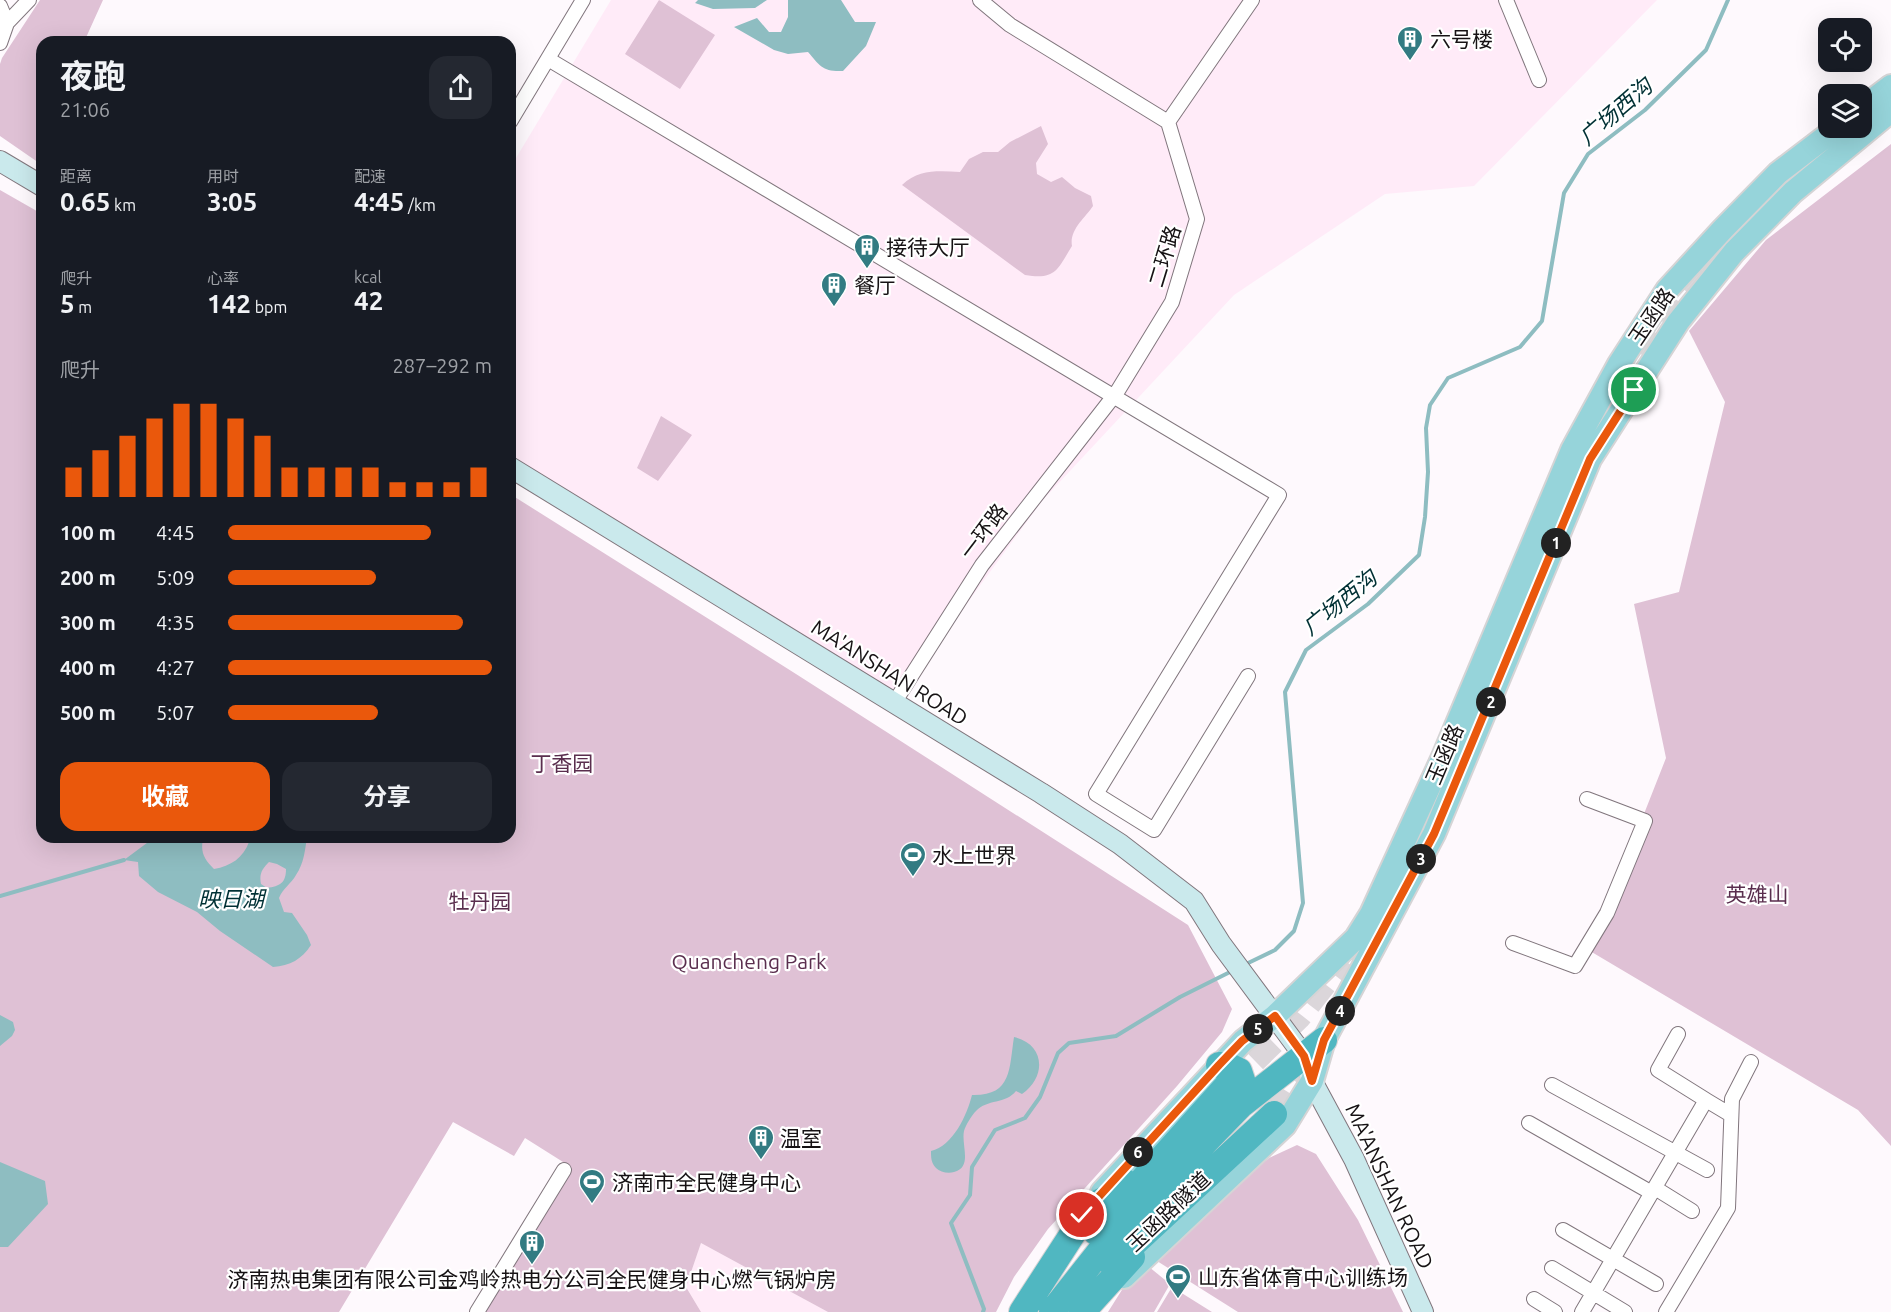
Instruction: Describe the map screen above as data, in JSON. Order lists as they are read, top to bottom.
{
  "streets": {
    "highway": ["玉函路隧道"],
    "main road": ["玉函路", "MA'ANSHAN ROAD"],
    "street": ["二环路", "一环路"]
  },
  "crossings": [
    ["二环路", "一环路"],
    ["玉函路", "MA'ANSHAN ROAD"],
    ["玉函路", "玉函路隧道"],
    ["一环路", "MA'ANSHAN ROAD"]
  ],
  "water": ["广场西沟", "映日湖"],
  "parks": [
    "丁香园",
    "英雄山",
    "牡丹园",
    "Quancheng Park"
  ],
  "places": {
    "building": [
      "六号楼",
      "接待大厅",
      "餐厅",
      "温室",
      "济南热电集团有限公司金鸡岭热电分公司全民健身中心燃气锅炉房"
    ],
    "sports": ["水上世界", "济南市全民健身中心", "山东省体育中心训练场"]
  },
  "page": {
    "heading": ["夜跑", "21:06"],
    "stats": [
      ["距离", "0.65 km"],
      ["用时", "3:05"],
      ["配速", "4:45 /km"],
      ["爬升", "5 m"],
      ["心率", "142 bpm"],
      ["kcal", "42"]
    ],
    "chart": ["爬升", "287–292 m"],
    "list": [
      {
        "name": "100 m",
        "note": "4:45"
      },
      {
        "name": "200 m",
        "note": "5:09"
      },
      {
        "name": "300 m",
        "note": "4:35"
      },
      {
        "name": "400 m",
        "note": "4:27"
      },
      {
        "name": "500 m",
        "note": "5:07"
      }
    ],
    "pins": [
      "1",
      "2",
      "3",
      "4",
      "5",
      "6"
    ],
    "buttons": ["收藏", "分享"]
  }
}
